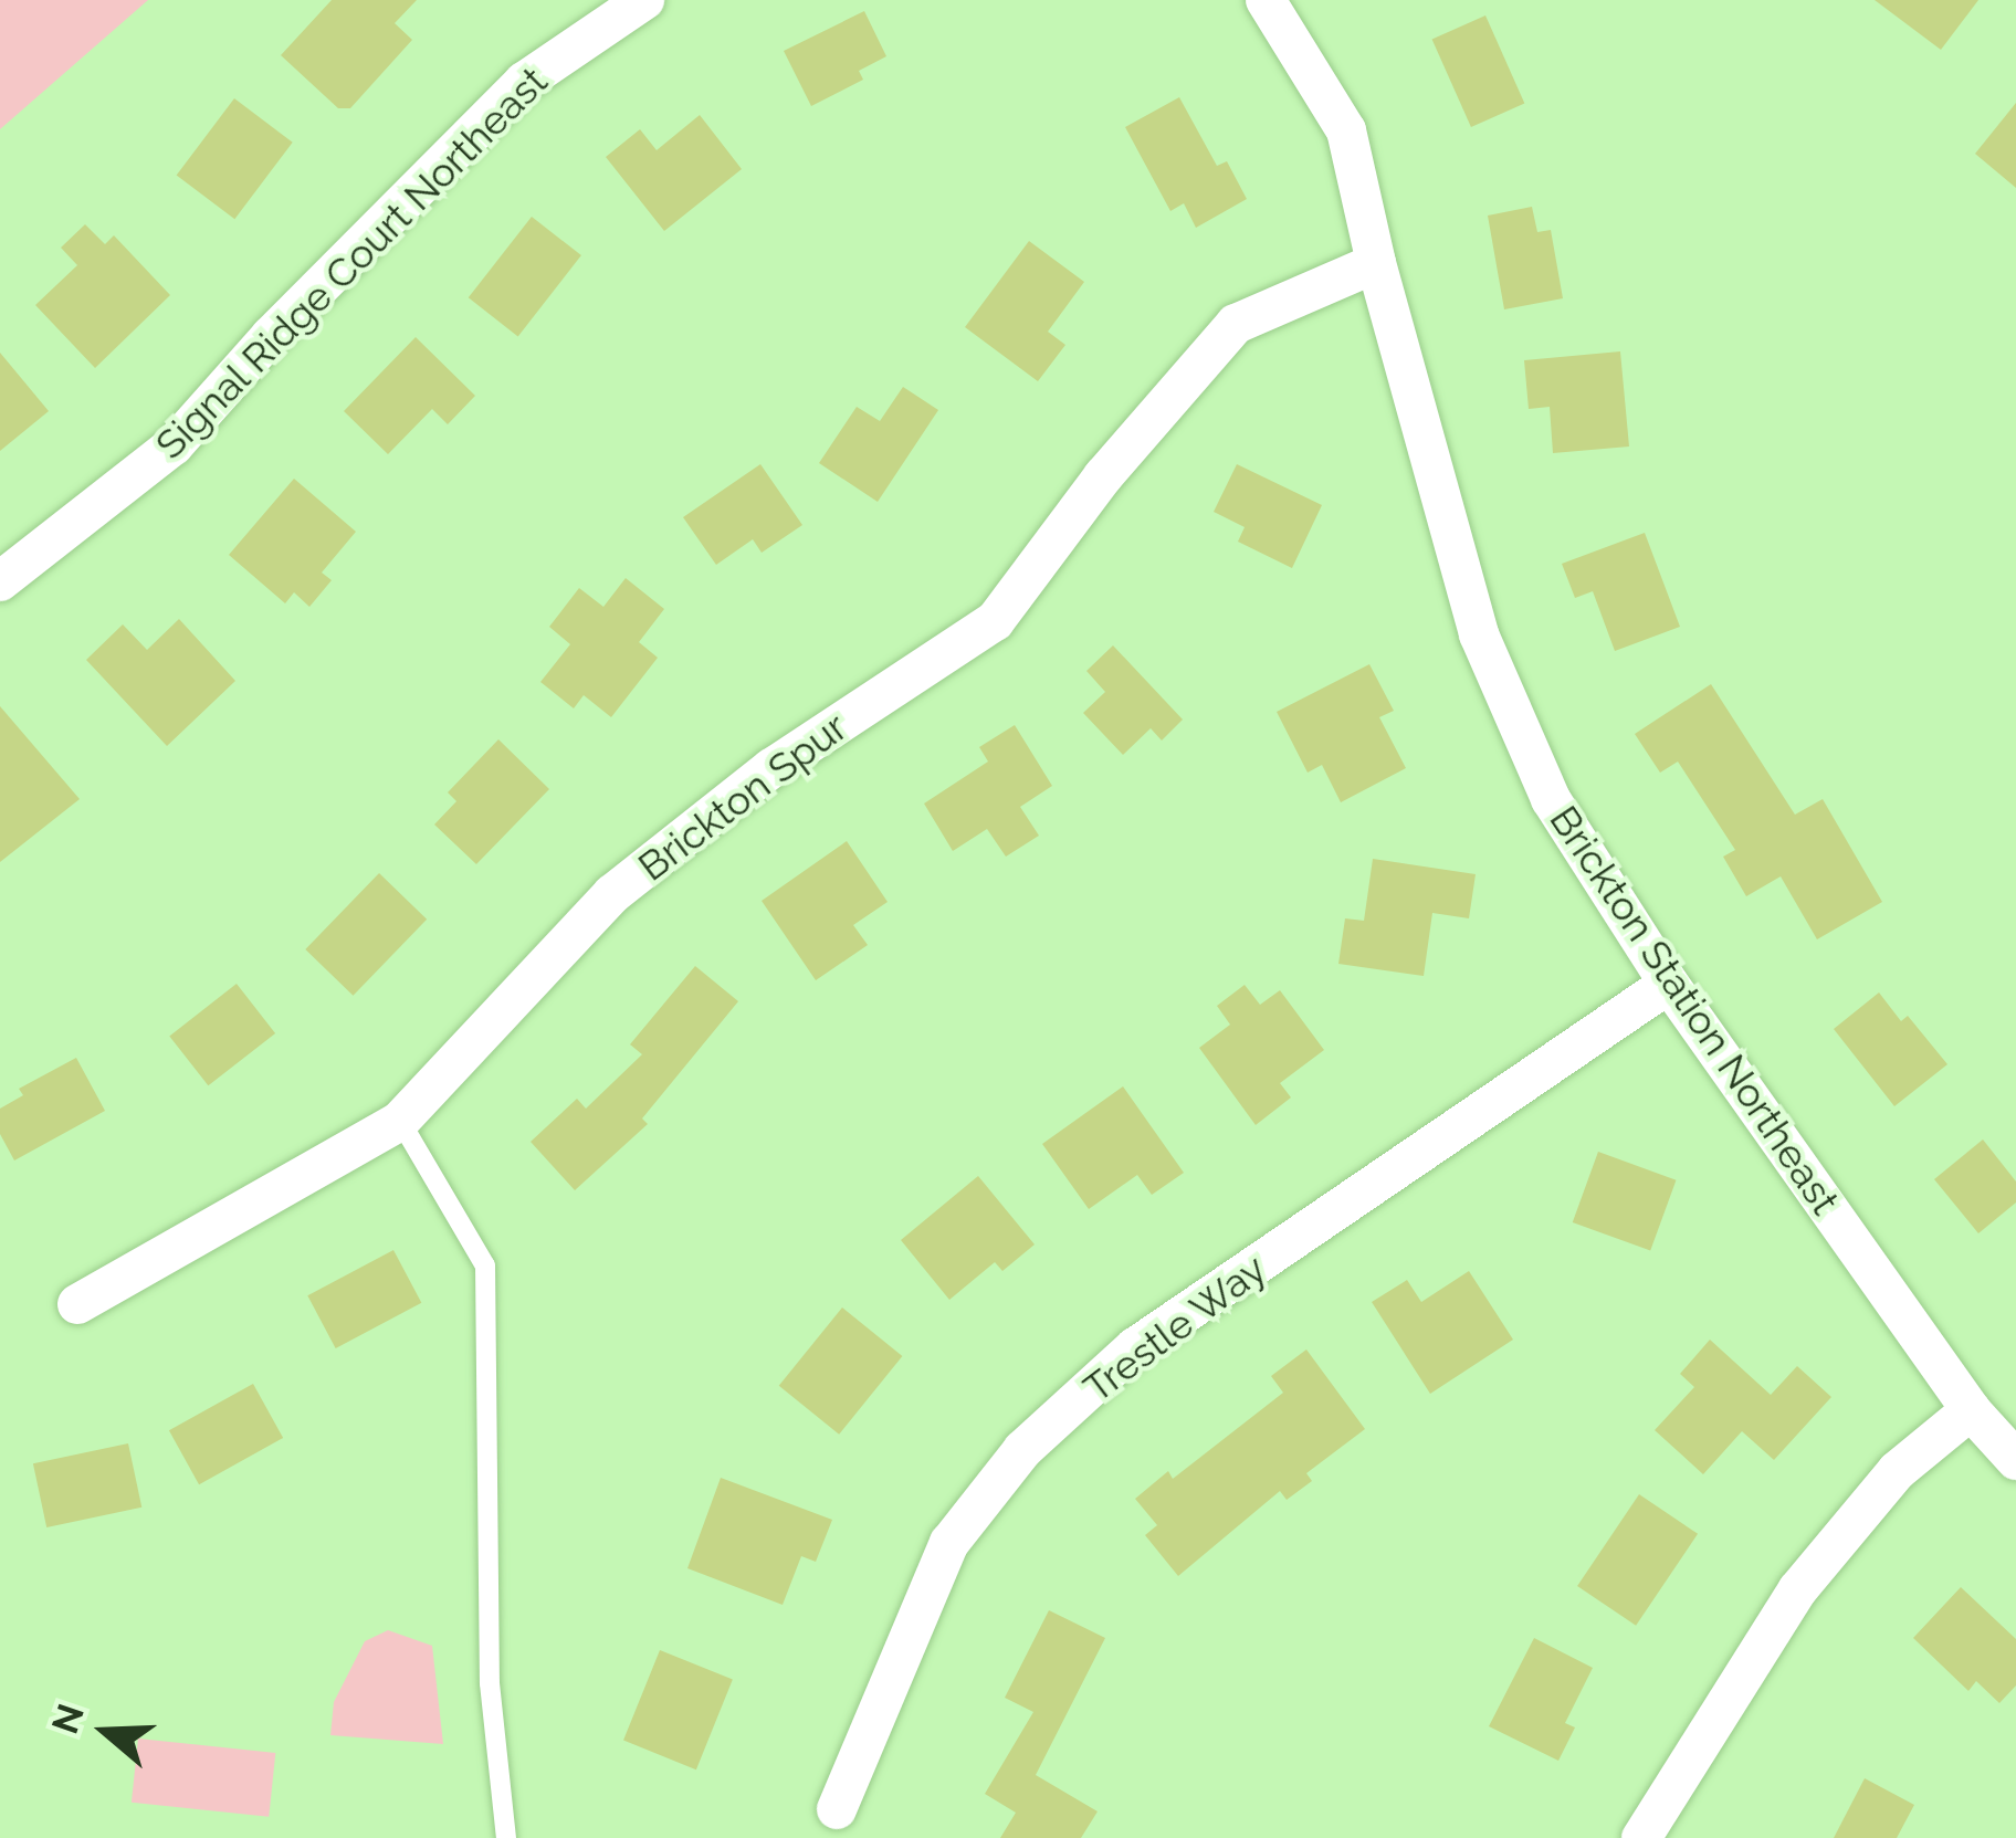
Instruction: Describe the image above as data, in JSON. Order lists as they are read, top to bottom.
{
  "streets": {
    "street": [
      "Signal Ridge Court Northeast",
      "Brickton Spur",
      "Brickton Station Northeast",
      "Trestle Way"
    ]
  },
  "crossings": [
    ["Brickton Spur", "Brickton Station Northeast"],
    ["Brickton Station Northeast", "Trestle Way"]
  ],
  "north": "left"
}
